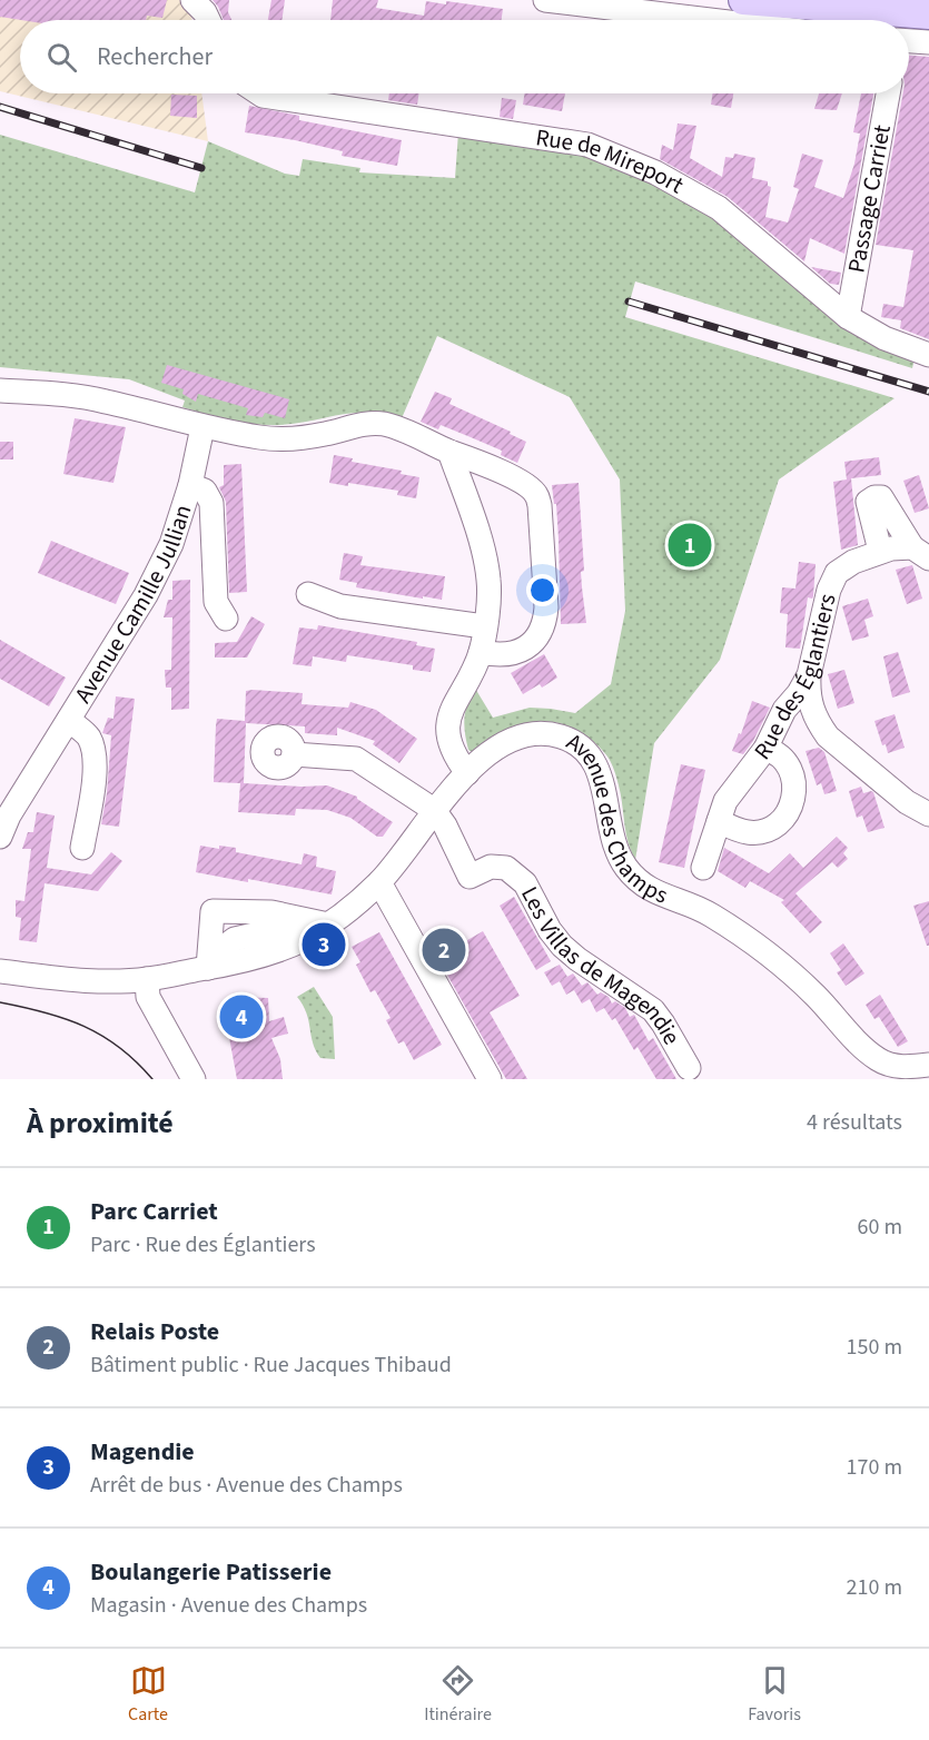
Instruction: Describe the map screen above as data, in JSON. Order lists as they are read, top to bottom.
{
  "streets": {
    "street": [
      "Rue de Mireport",
      "Passage Carriet",
      "Avenue Camille Jullian",
      "Rue des Églantiers",
      "Avenue des Champs",
      "Les Villas de Magendie"
    ]
  },
  "crossings": [
    ["Rue de Mireport", "Passage Carriet"],
    ["Avenue des Champs", "Les Villas de Magendie"]
  ],
  "page": {
    "search": "Rechercher",
    "pins": [
      "1",
      "3",
      "2",
      "4"
    ],
    "heading": ["À proximité", "4 résultats"],
    "list": [
      {
        "mark": "1",
        "name": "Parc Carriet",
        "note": "Parc · Rue des Églantiers",
        "value": "60 m"
      },
      {
        "mark": "2",
        "name": "Relais Poste",
        "note": "Bâtiment public · Rue Jacques Thibaud",
        "value": "150 m"
      },
      {
        "mark": "3",
        "name": "Magendie",
        "note": "Arrêt de bus · Avenue des Champs",
        "value": "170 m"
      },
      {
        "mark": "4",
        "name": "Boulangerie Patisserie",
        "note": "Magasin · Avenue des Champs",
        "value": "210 m"
      }
    ],
    "nav": ["Carte", "Itinéraire", "Favoris"]
  }
}
